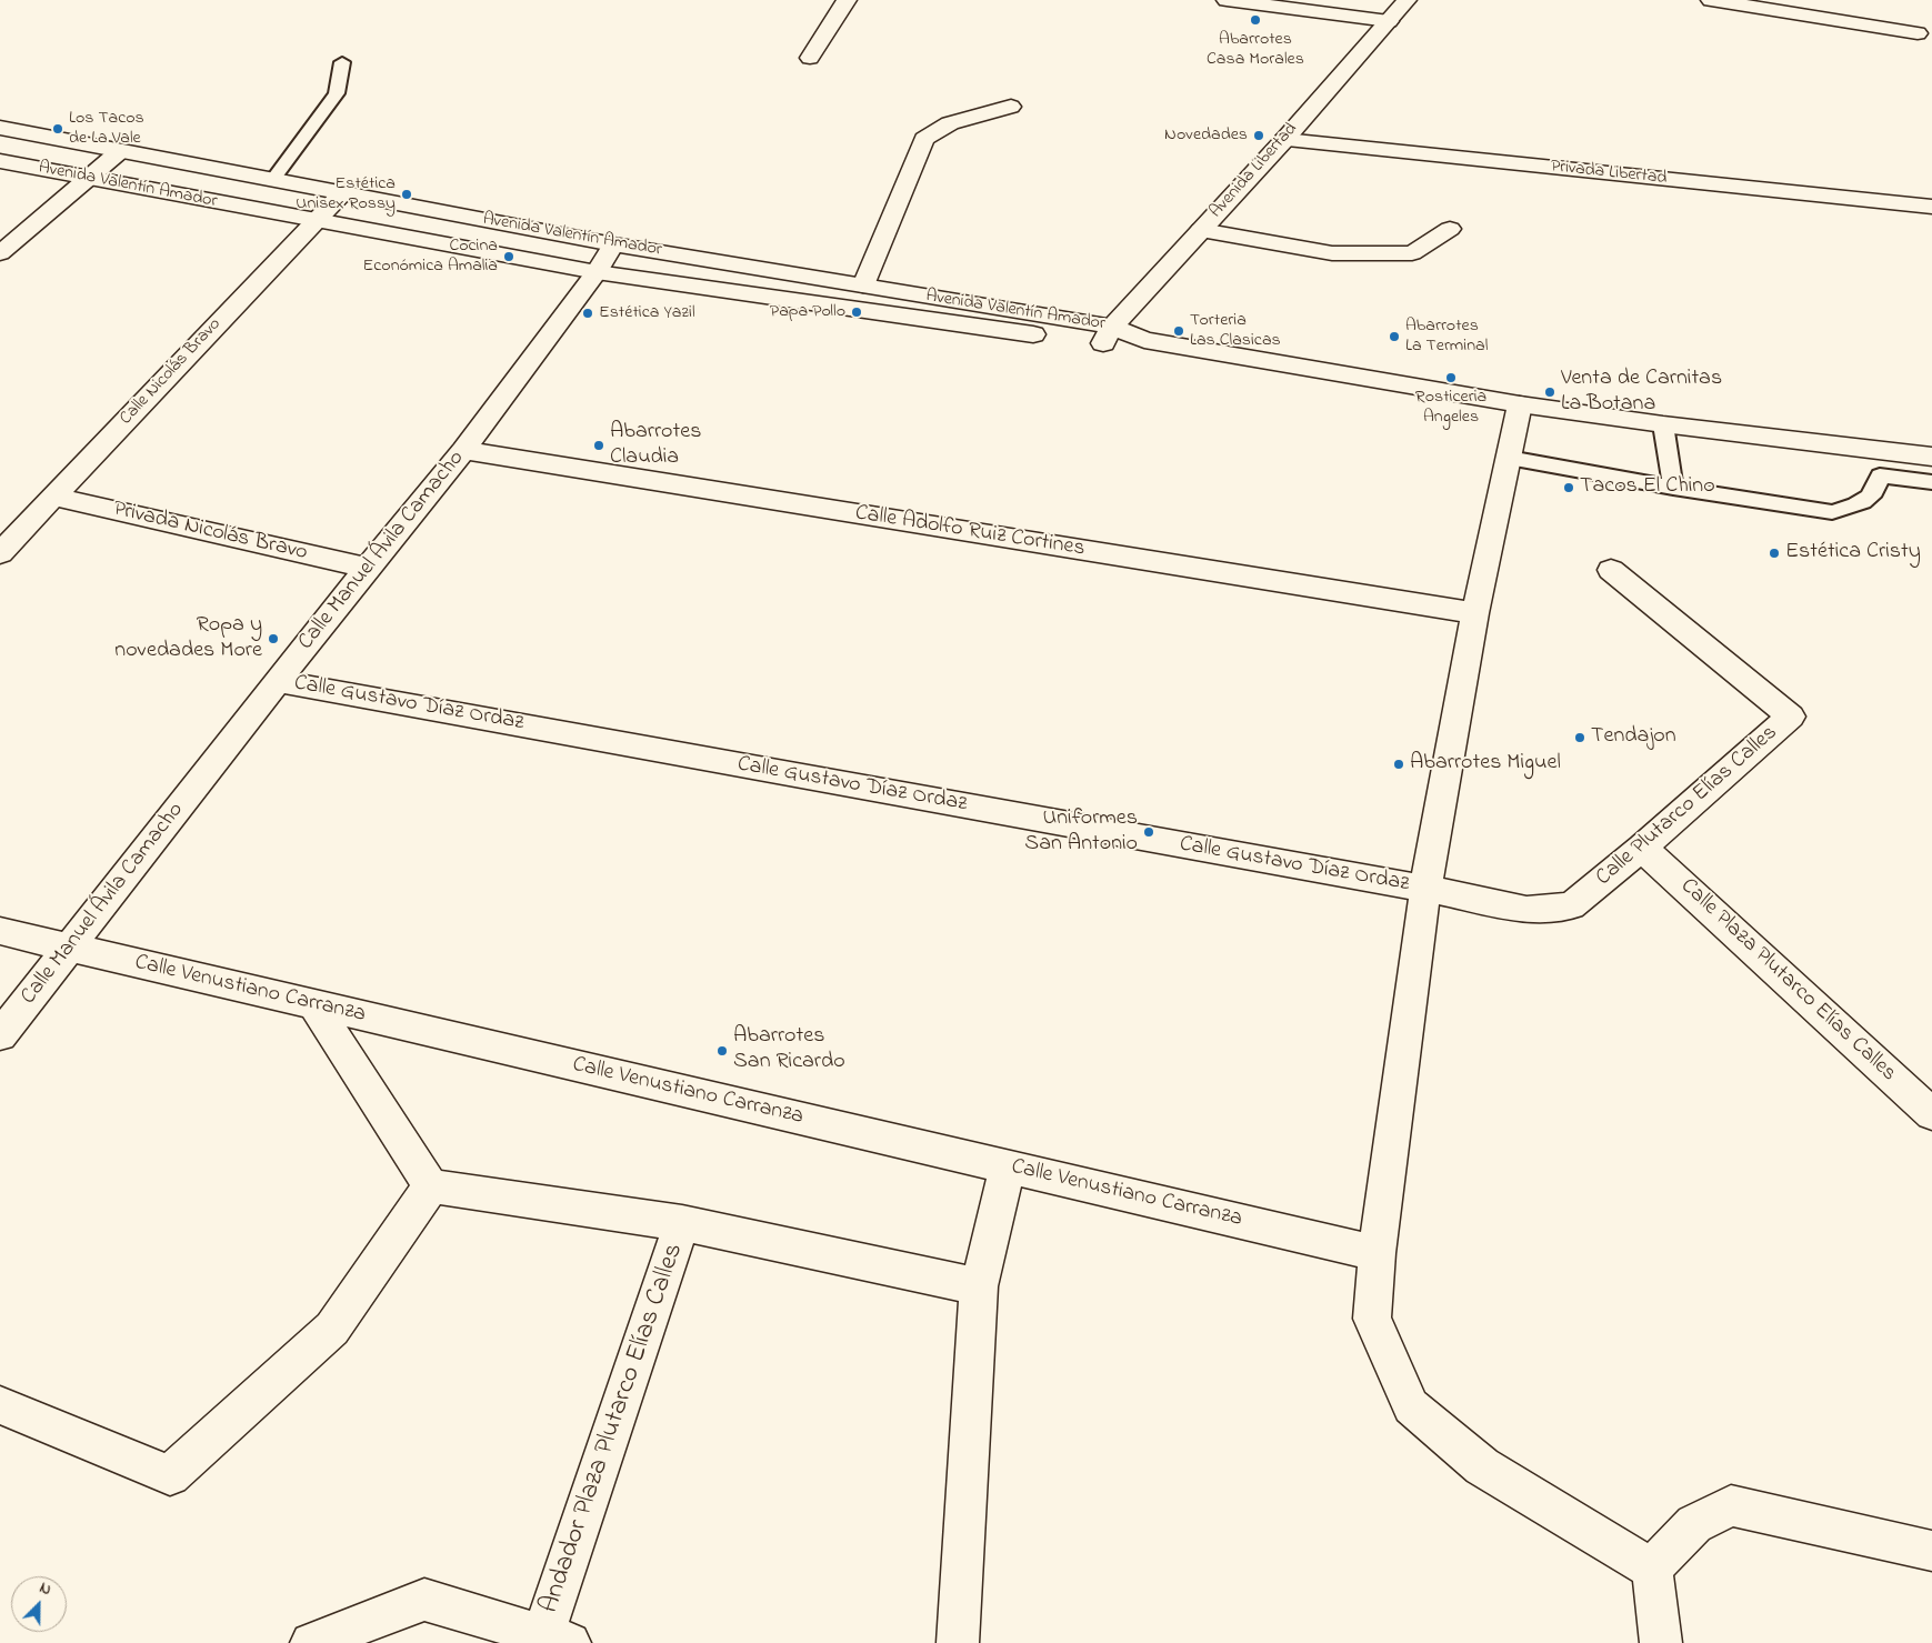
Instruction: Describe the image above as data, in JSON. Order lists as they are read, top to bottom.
{
  "streets": {
    "street": [
      "Avenida Libertad",
      "Privada Libertad",
      "Avenida Valentín Amador",
      "Calle Nicolás Bravo",
      "Privada Nicolás Bravo",
      "Calle Adolfo Ruiz Cortines",
      "Calle Manuel Ávila Camacho",
      "Calle Gustavo Díaz Ordaz",
      "Calle Plutarco Elías Calles",
      "Calle Plaza Plutarco Elías Calles",
      "Calle Venustiano Carranza",
      "Andador Plaza Plutarco Elías Calles"
    ]
  },
  "crossings": [
    ["Avenida Libertad", "Privada Libertad"],
    ["Avenida Libertad", "Avenida Valentín Amador"],
    ["Avenida Valentín Amador", "Calle Nicolás Bravo"],
    ["Avenida Valentín Amador", "Calle Manuel Ávila Camacho"],
    ["Calle Nicolás Bravo", "Privada Nicolás Bravo"],
    ["Privada Nicolás Bravo", "Calle Manuel Ávila Camacho"],
    ["Calle Adolfo Ruiz Cortines", "Calle Manuel Ávila Camacho"],
    ["Calle Manuel Ávila Camacho", "Calle Gustavo Díaz Ordaz"],
    ["Calle Manuel Ávila Camacho", "Calle Venustiano Carranza"],
    ["Calle Gustavo Díaz Ordaz", "Calle Plutarco Elías Calles"],
    ["Calle Plutarco Elías Calles", "Calle Plaza Plutarco Elías Calles"]
  ],
  "places": [
    "Abarrotes Casa Morales",
    "Los Tacos de La Vale",
    "Novedades",
    "Estética Unisex Rossy",
    "Cocina Económica Amalia",
    "Papa Pollo",
    "Estética Yazil",
    "Torteria Las Clasicas",
    "Abarrotes La Terminal",
    "Rosticeria Angeles",
    "Venta de Carnitas La Botana",
    "Abarrotes Claudia",
    "Tacos El Chino",
    "Estética Cristy",
    "Ropa y novedades More",
    "Tendajon",
    "Abarrotes Miguel",
    "Uniformes San Antonio",
    "Abarrotes San Ricardo"
  ],
  "north": "top right"
}
